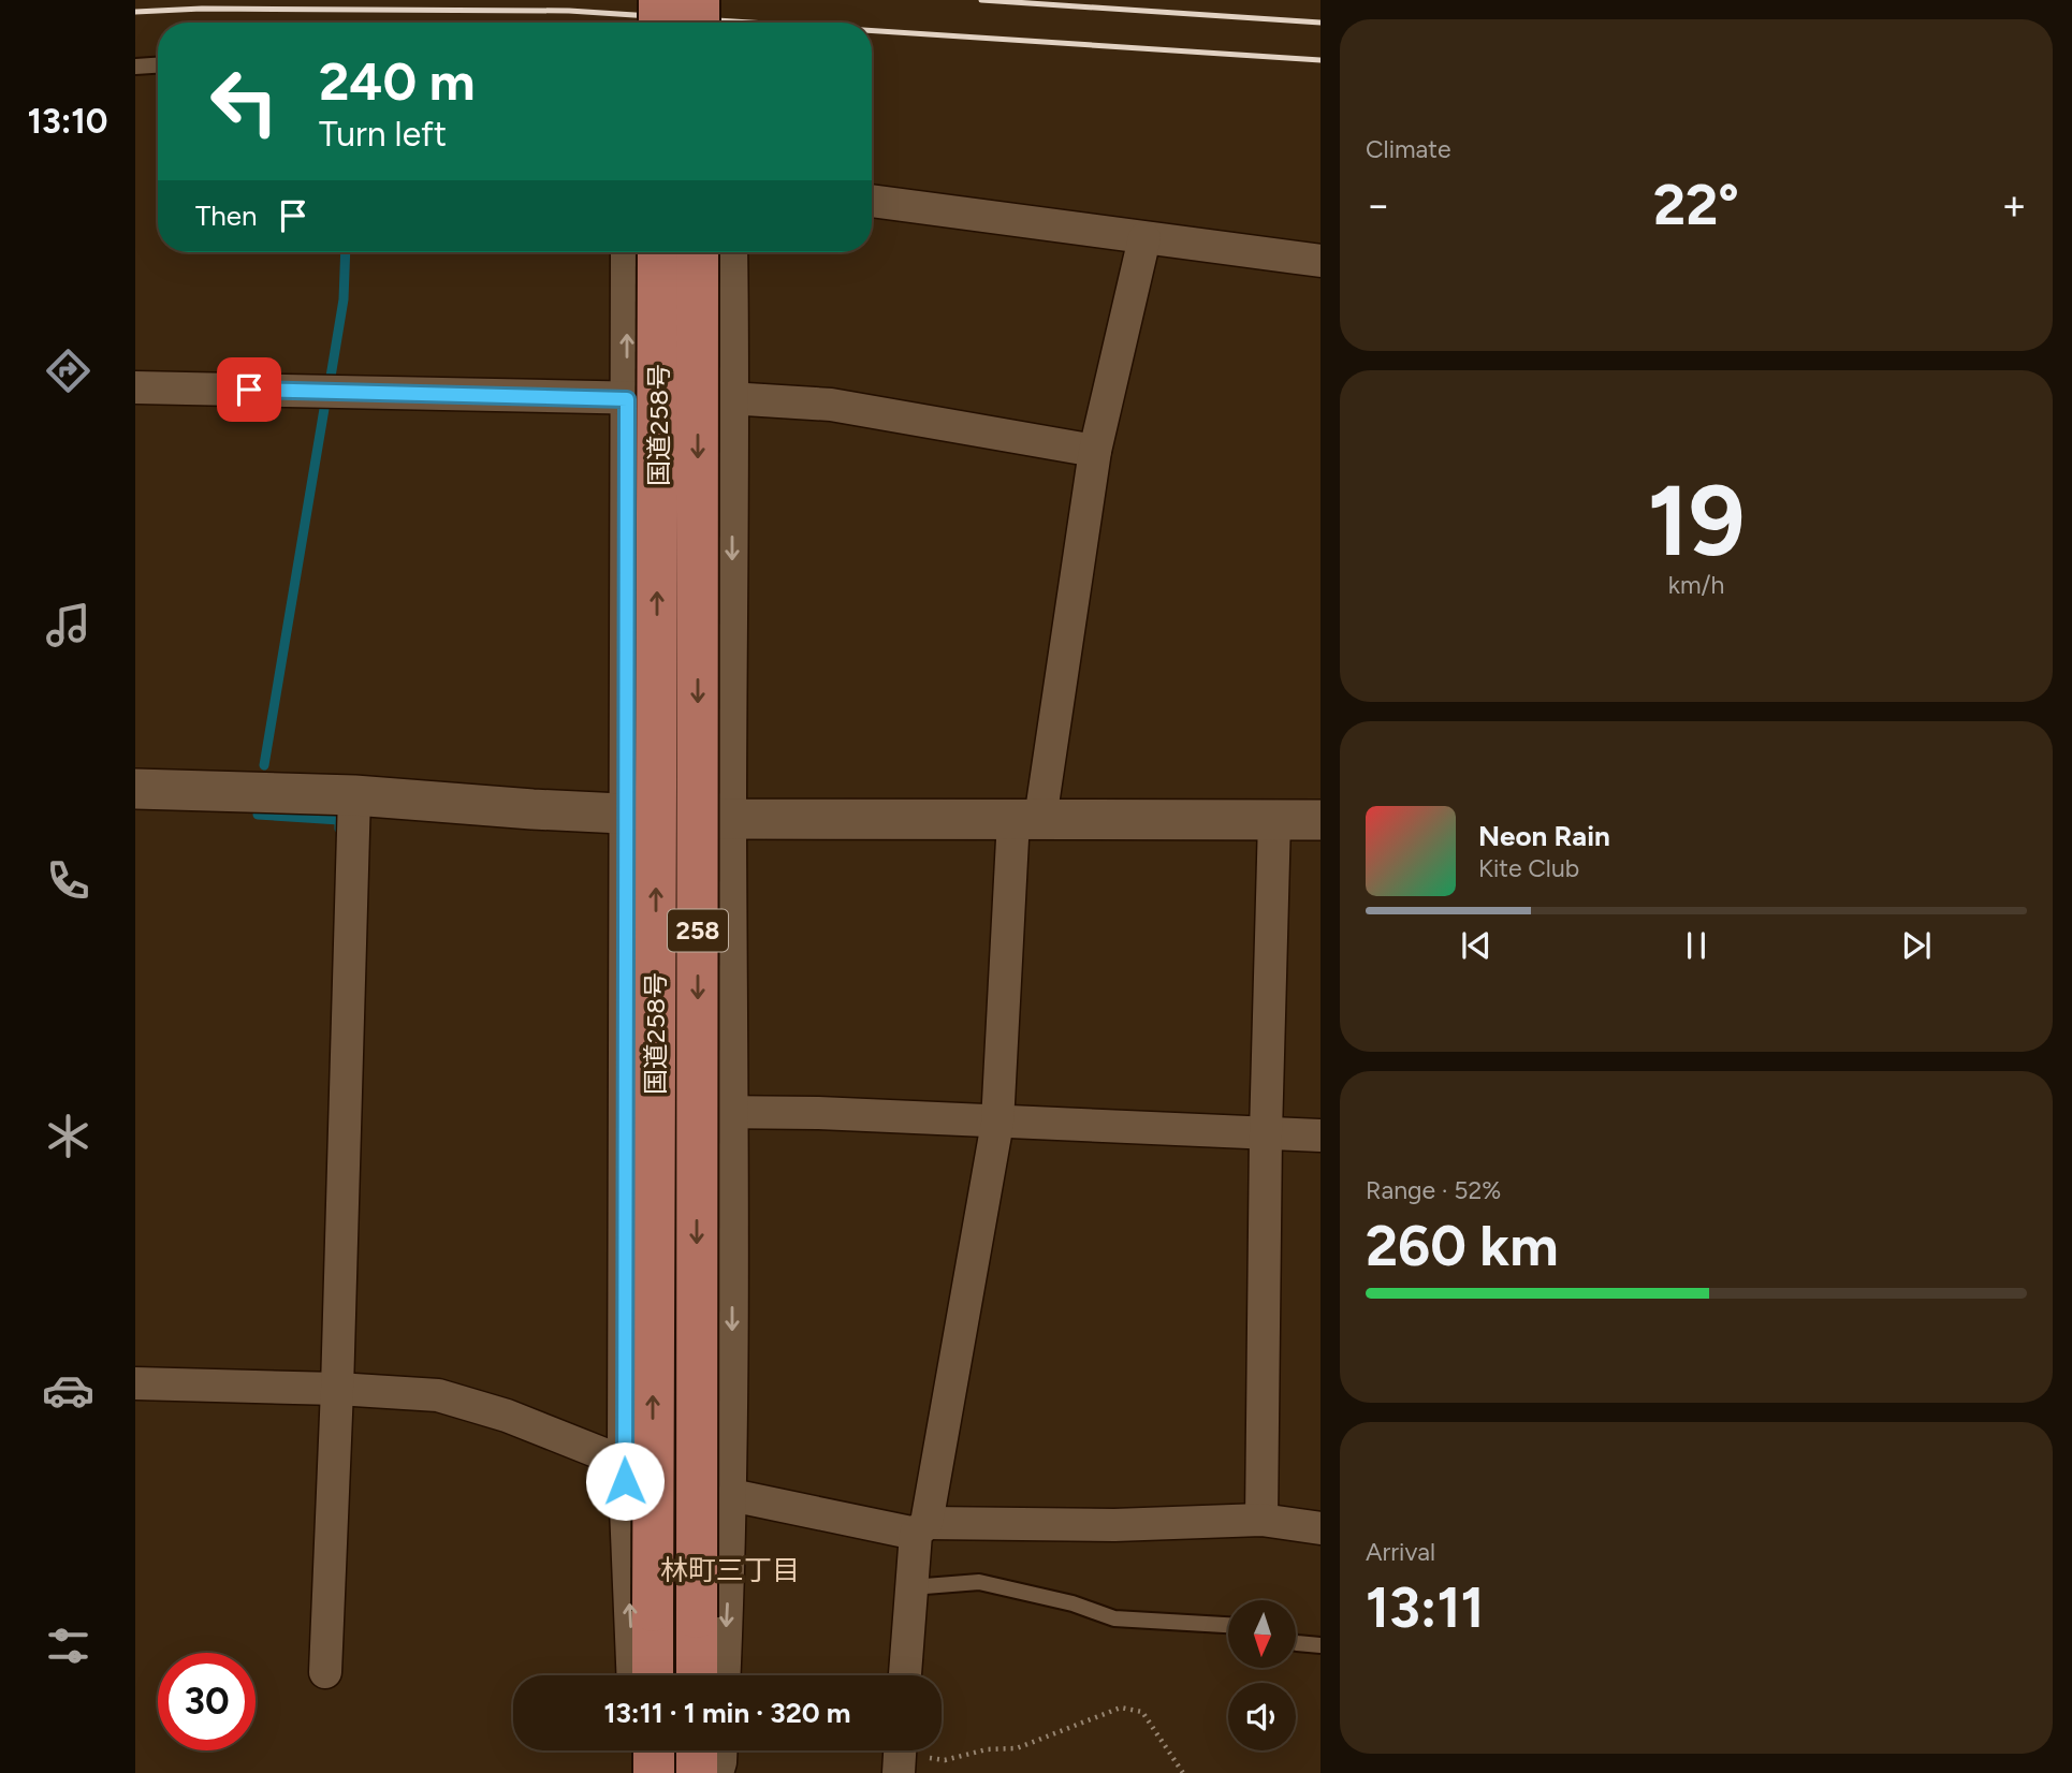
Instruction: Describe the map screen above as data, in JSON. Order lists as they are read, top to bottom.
{
  "streets": {
    "highway": ["国道258号", "258"]
  },
  "districts": ["林町三丁目"],
  "north": "bottom",
  "page": {
    "tabs": "13:10",
    "tile": [
      "Climate",
      ["19", "km/h"],
      ["Range · 52%", "260 km"],
      ["Arrival", "13:11"]
    ],
    "turn": ["240 m", "Turn left"],
    "heat": ["−", "22°", "+"],
    "then": "Then",
    "song": ["Neon Rain", "Kite Club"],
    "limit": "30",
    "trip": "13:11 · 1 min · 320 m"
  }
}
